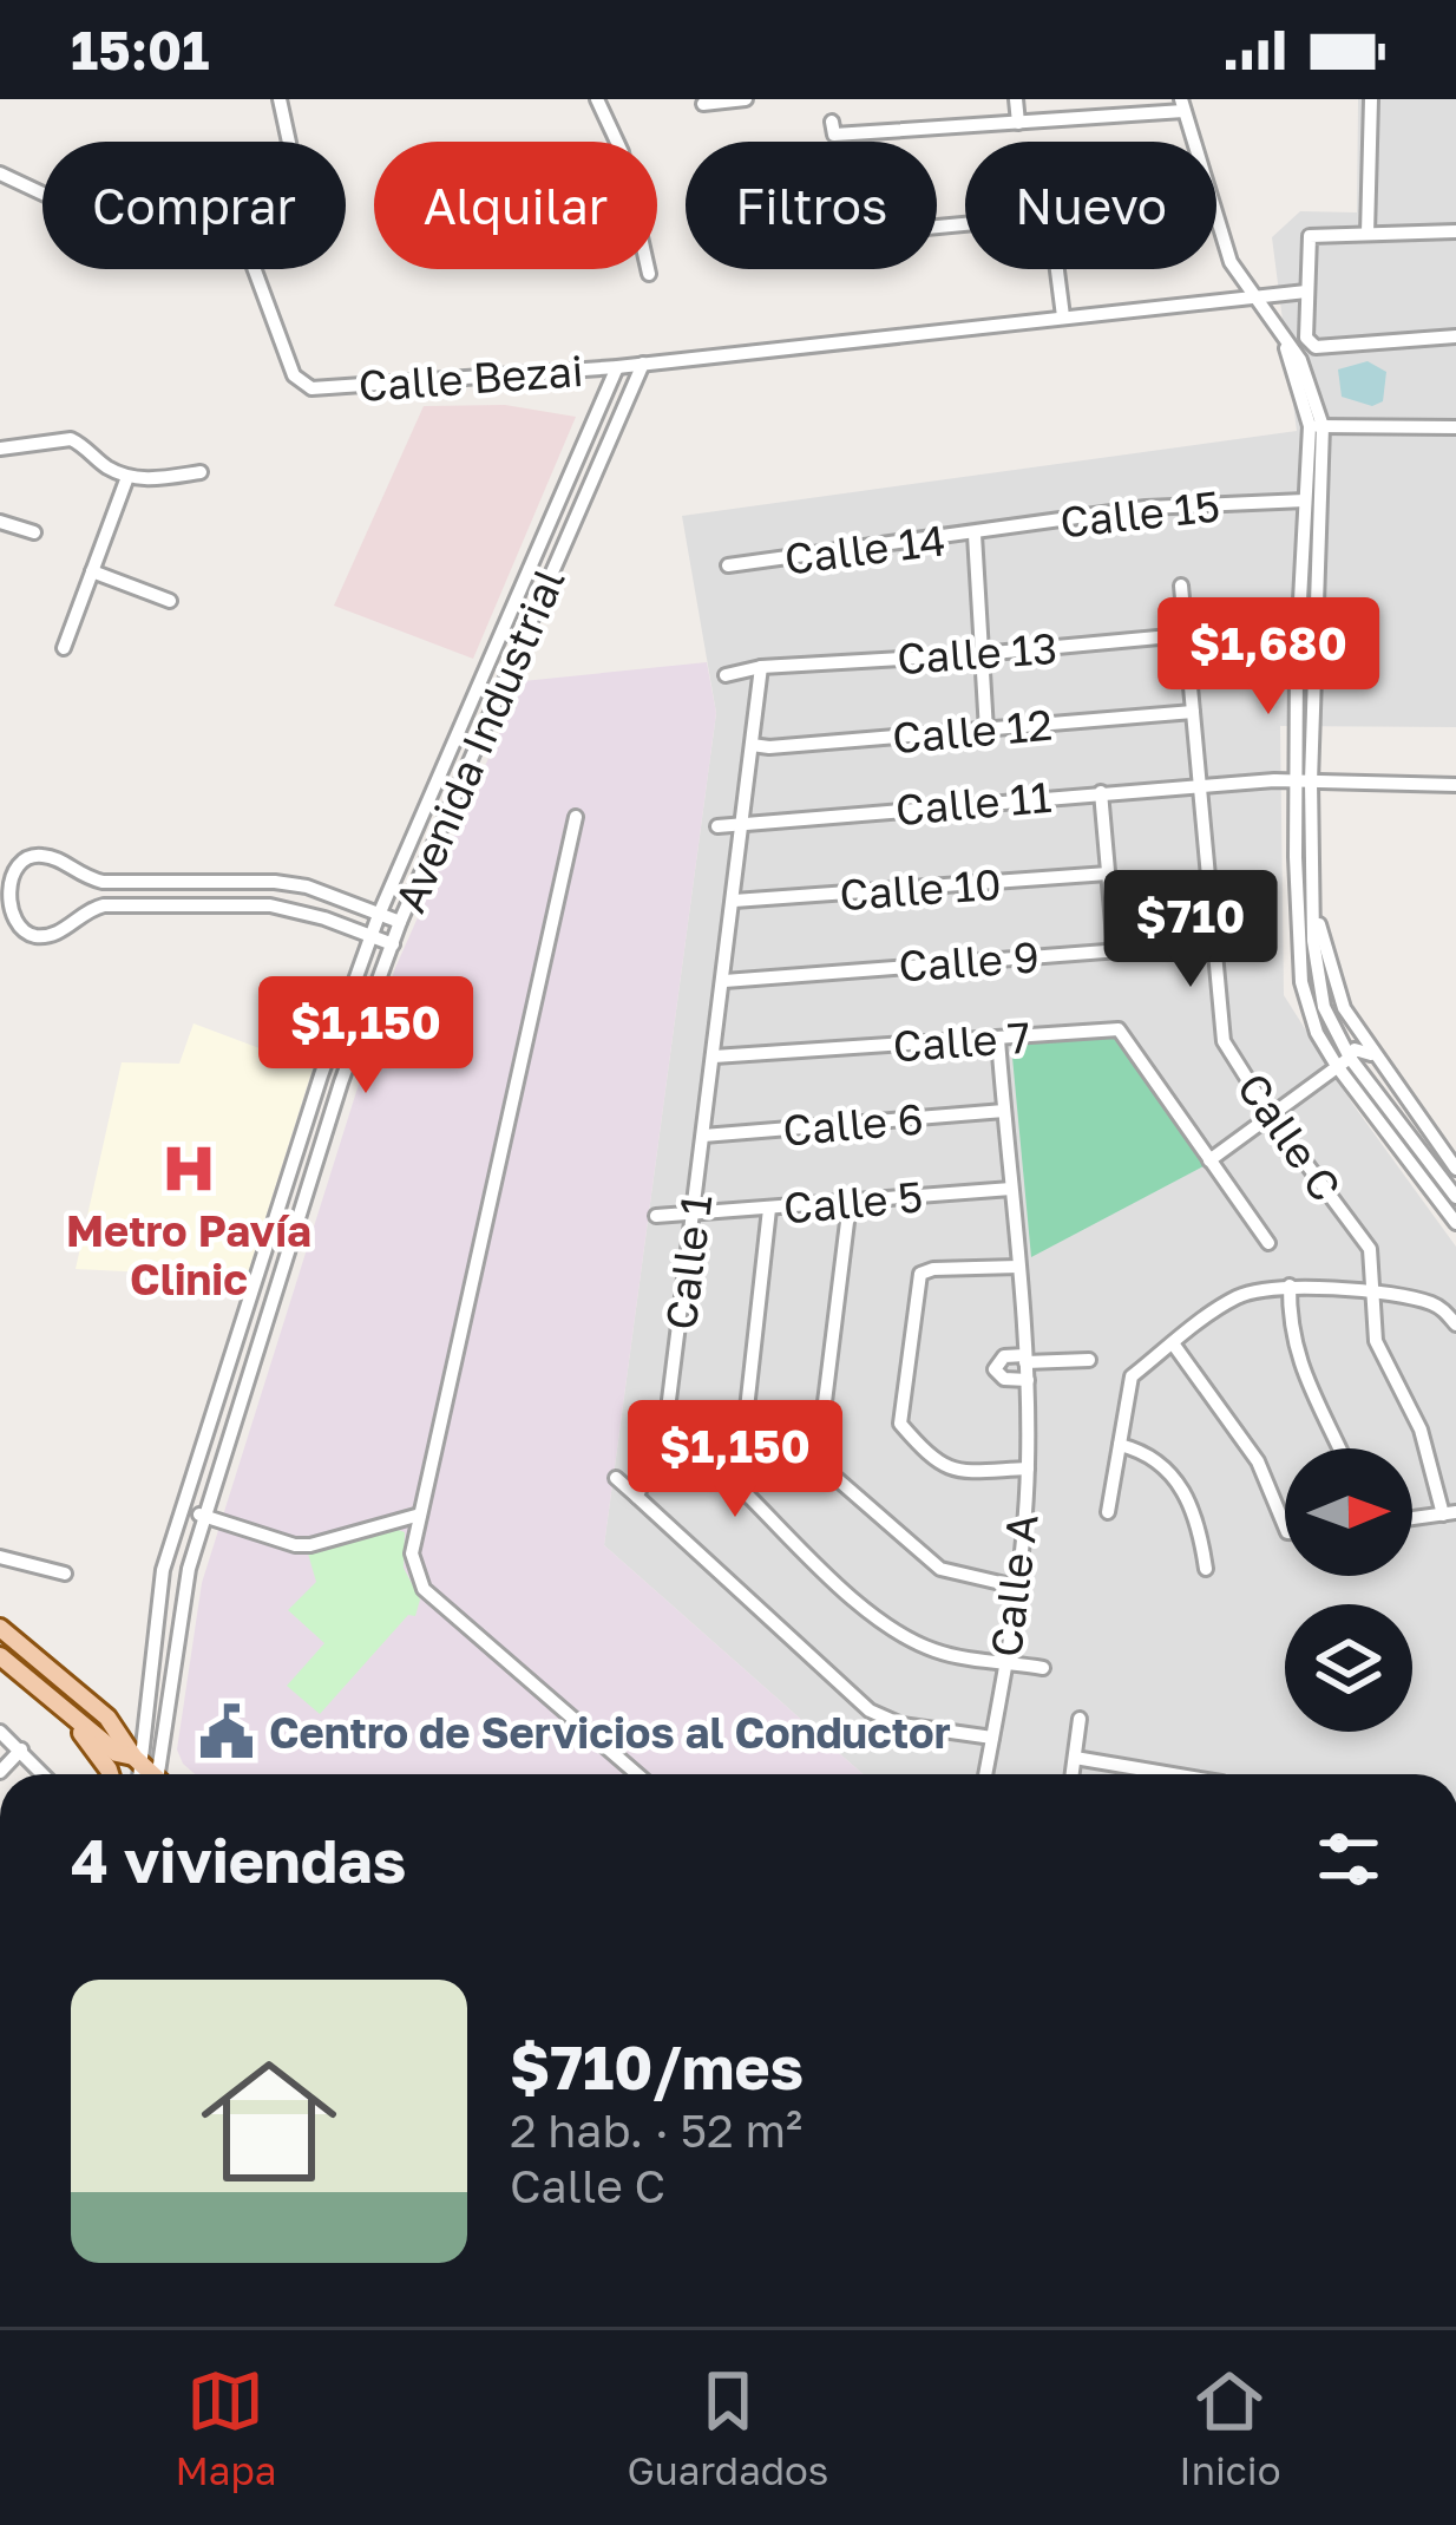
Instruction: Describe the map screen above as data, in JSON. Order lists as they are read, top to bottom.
{
  "streets": {
    "street": [
      "Calle Bezai",
      "Calle 15",
      "Calle 14",
      "Calle 13",
      "Calle 12",
      "Avenida Industrial",
      "Calle 11",
      "Calle 10",
      "Calle 9",
      "Calle 7",
      "Calle 6",
      "Calle C",
      "Calle 5",
      "Calle 1",
      "Calle A"
    ]
  },
  "crossings": [
    ["Calle Bezai", "Avenida Industrial"],
    ["Calle 15", "Calle 14"],
    ["Calle 14", "Calle 13"],
    ["Calle 14", "Calle 12"],
    ["Calle 13", "Calle C"],
    ["Calle 13", "Calle 1"],
    ["Calle 12", "Calle C"],
    ["Calle 12", "Calle 1"],
    ["Calle 11", "Calle C"],
    ["Calle 11", "Calle 1"],
    ["Calle 10", "Calle 1"],
    ["Calle 9", "Calle C"],
    ["Calle 9", "Calle 1"],
    ["Calle 7", "Calle 1"],
    ["Calle 7", "Calle A"],
    ["Calle 6", "Calle 1"],
    ["Calle 6", "Calle A"],
    ["Calle 5", "Calle 1"],
    ["Calle 5", "Calle A"]
  ],
  "places": {
    "hospital": ["Metro Pavía Clinic"],
    "public building": ["Centro de Servicios al Conductor"]
  },
  "north": "right",
  "page": {
    "status": "15:01",
    "chip": [
      "Comprar",
      "Alquilar",
      "Filtros",
      "Nuevo"
    ],
    "price": [
      "$1,680",
      "$710",
      "$1,150",
      "$1,150"
    ],
    "heading": "4 viviendas",
    "list": [
      {
        "name": "$710/mes",
        "note": "2 hab. · 52 m² · Calle C"
      }
    ],
    "tabs": ["Mapa", "Guardados", "Inicio"]
  }
}
